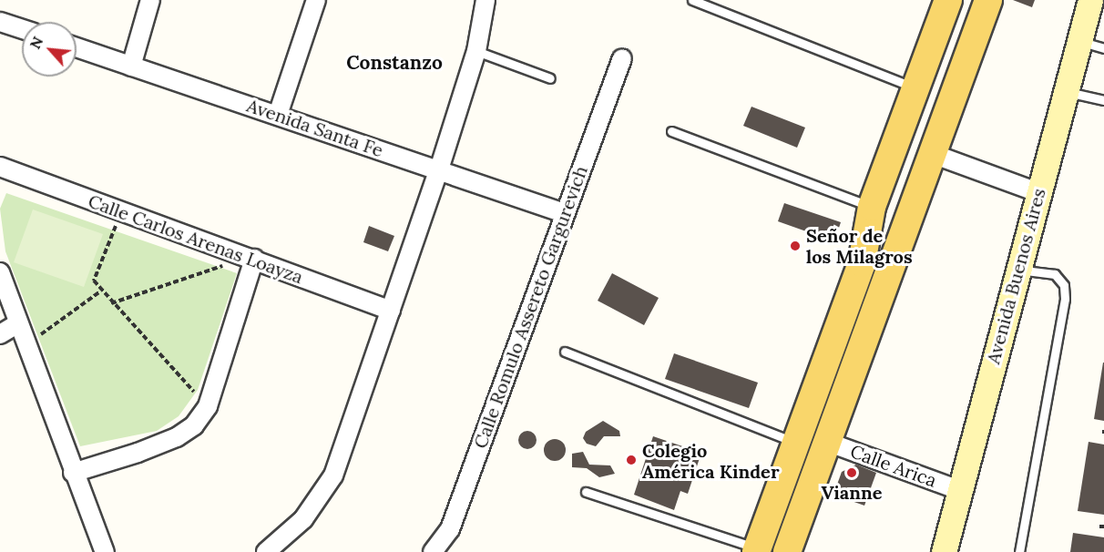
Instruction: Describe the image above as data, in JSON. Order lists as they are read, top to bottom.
{
  "streets": {
    "main road": ["Avenida Buenos Aires"],
    "street": [
      "Avenida Santa Fe",
      "Calle Carlos Arenas Loayza",
      "Calle Romulo Assereto Gargurevich",
      "Calle Arica"
    ]
  },
  "crossings": [
    ["Avenida Santa Fe", "Calle Romulo Assereto Gargurevich"],
    ["Avenida Buenos Aires", "Calle Arica"]
  ],
  "districts": ["Constanzo"],
  "places": ["Señor de los Milagros", "Colegio América Kinder", "Vianne"],
  "north": "top left"
}
